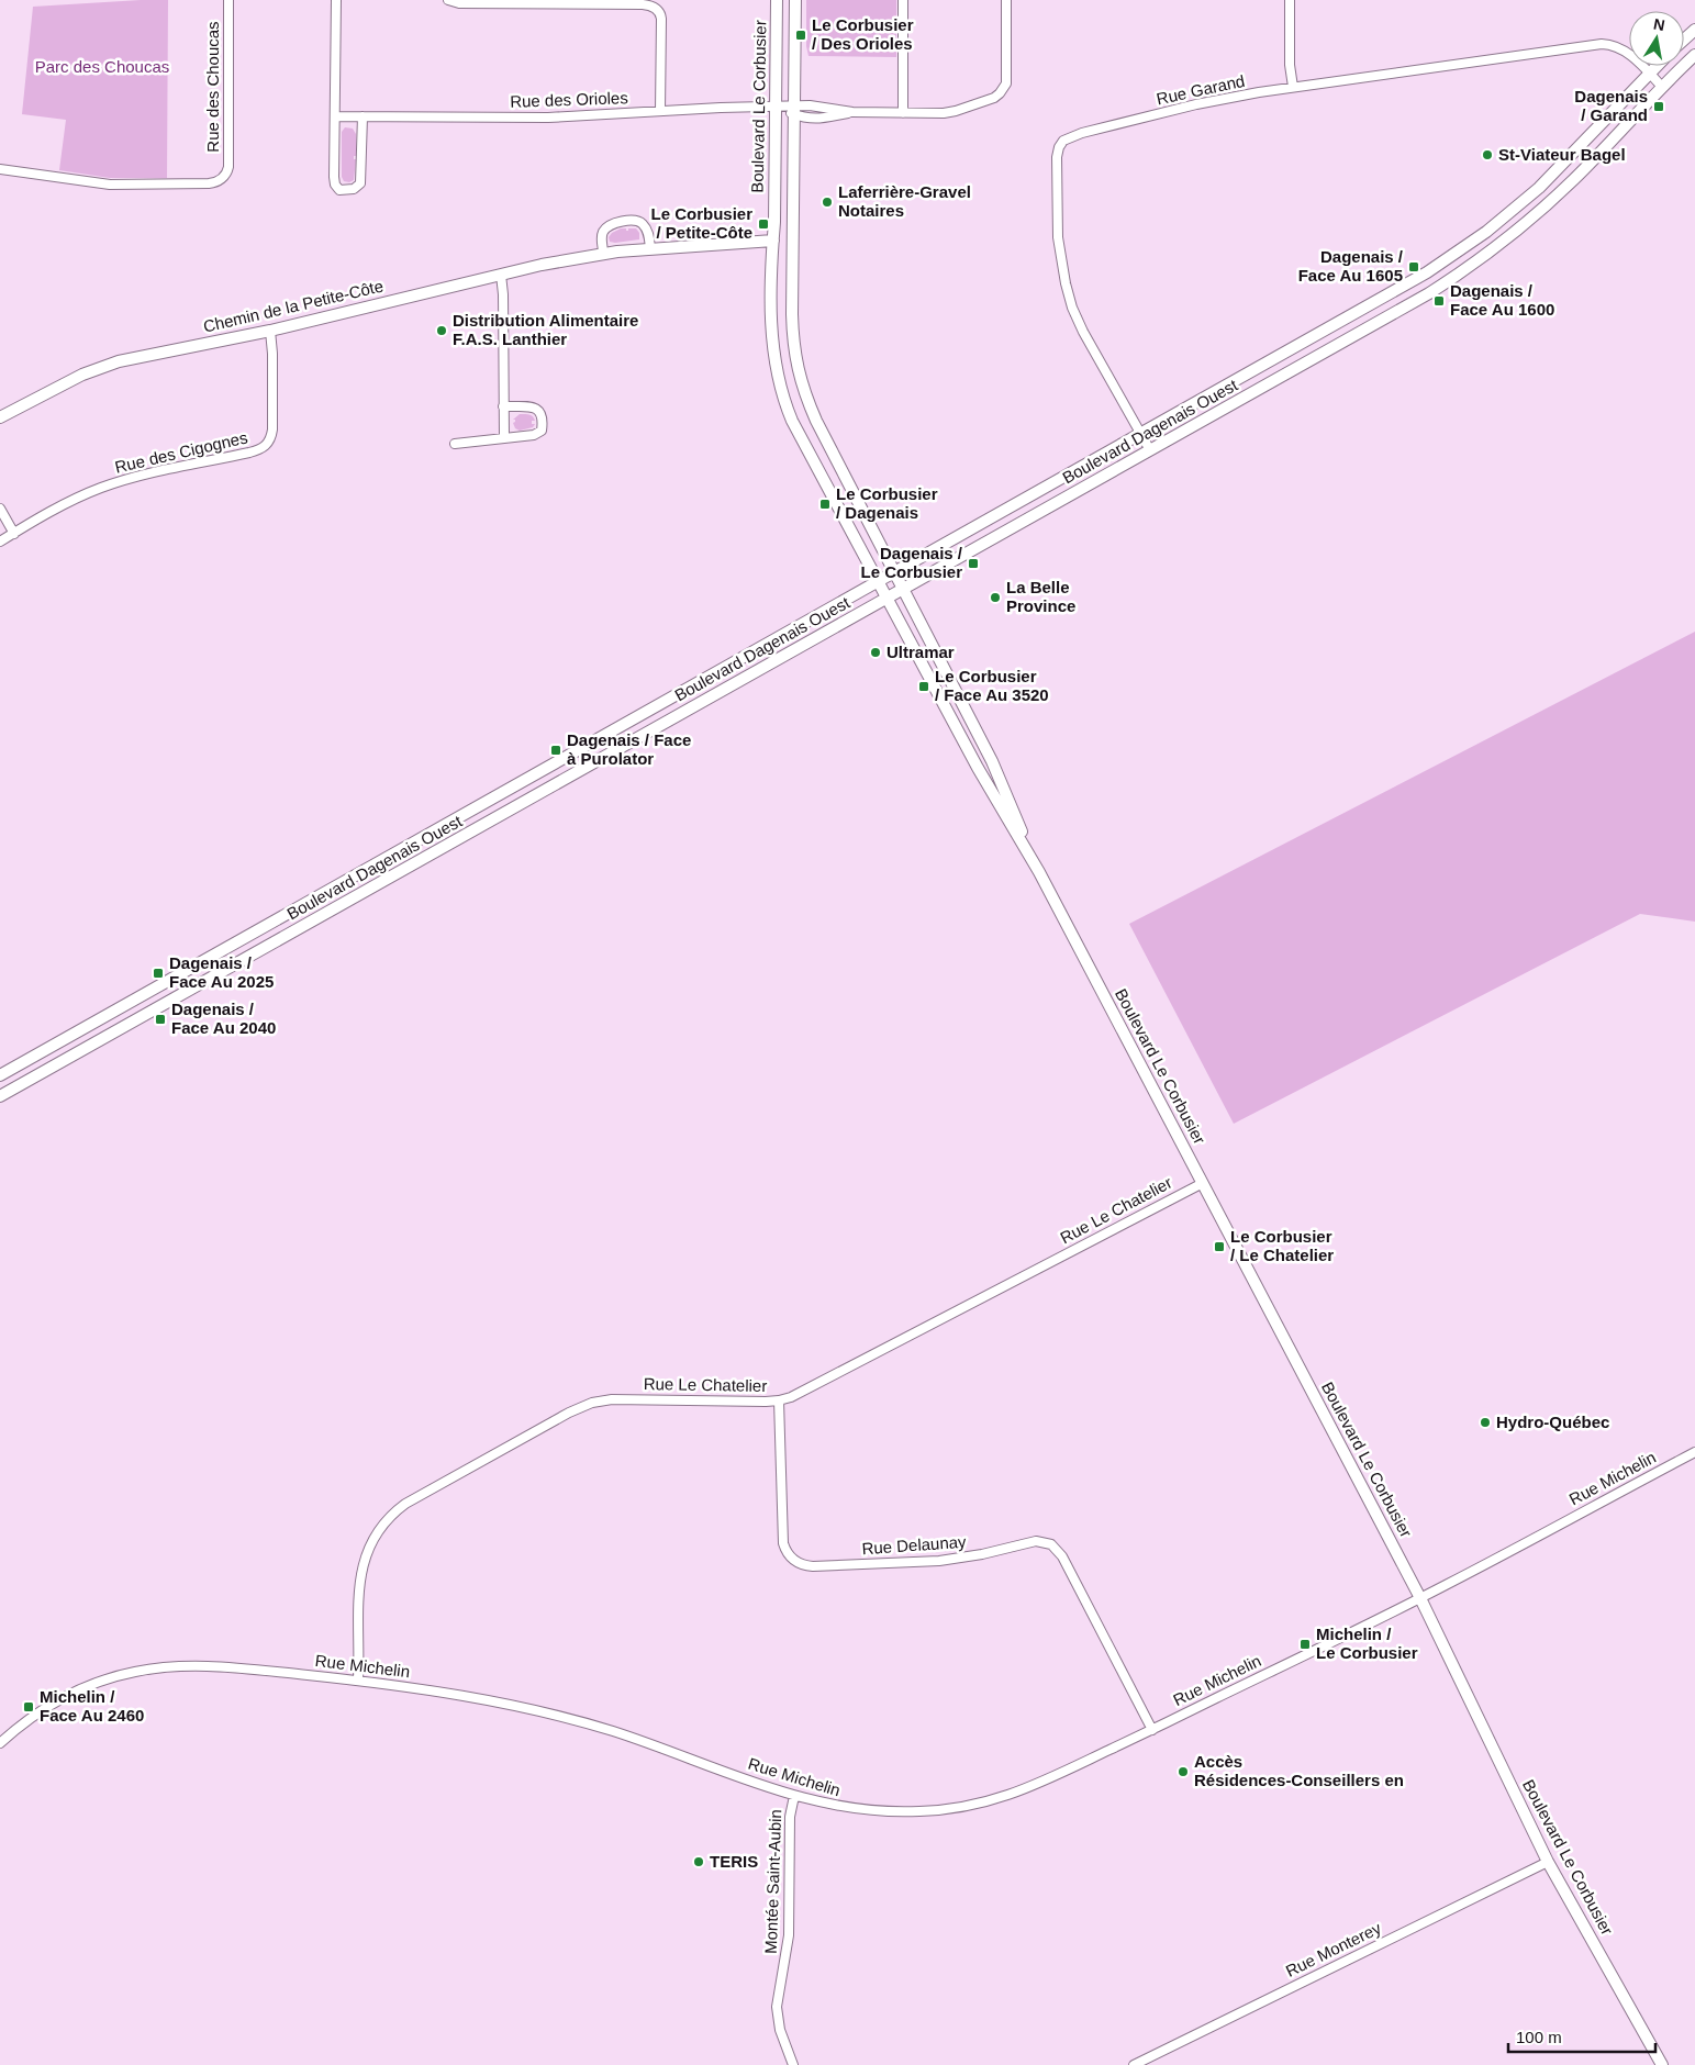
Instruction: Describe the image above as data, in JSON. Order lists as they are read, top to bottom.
{
  "streets": {
    "street": [
      "Rue des Choucas",
      "Rue Garand",
      "Rue des Orioles",
      "Boulevard Le Corbusier",
      "Chemin de la Petite-Côte",
      "Boulevard Dagenais Ouest",
      "Rue des Cigognes",
      "Rue Le Chatelier",
      "Rue Michelin",
      "Rue Delaunay",
      "Montée Saint-Aubin",
      "Rue Monterey"
    ]
  },
  "crossings": [
    ["Rue Garand", "Boulevard Dagenais Ouest"],
    ["Rue des Orioles", "Boulevard Le Corbusier"],
    ["Boulevard Le Corbusier", "Chemin de la Petite-Côte"],
    ["Boulevard Le Corbusier", "Boulevard Dagenais Ouest"],
    ["Boulevard Le Corbusier", "Rue Le Chatelier"],
    ["Boulevard Le Corbusier", "Rue Michelin"],
    ["Boulevard Le Corbusier", "Rue Monterey"],
    ["Chemin de la Petite-Côte", "Rue des Cigognes"],
    ["Rue Le Chatelier", "Rue Michelin"],
    ["Rue Le Chatelier", "Rue Delaunay"],
    ["Rue Michelin", "Rue Delaunay"],
    ["Rue Michelin", "Montée Saint-Aubin"]
  ],
  "parks": ["Parc des Choucas"],
  "places": {
    "transit": [
      "Le Corbusier / Des Orioles",
      "Dagenais / Garand",
      "Le Corbusier / Petite-Côte",
      "Dagenais / Face Au 1605",
      "Dagenais / Face Au 1600",
      "Le Corbusier / Dagenais",
      "Dagenais / Le Corbusier",
      "Le Corbusier / Face Au 3520",
      "Dagenais / Face à Purolator",
      "Dagenais / Face Au 2025",
      "Dagenais / Face Au 2040",
      "Le Corbusier / Le Chatelier",
      "Michelin / Le Corbusier",
      "Michelin / Face Au 2460"
    ],
    "other": [
      "St-Viateur Bagel",
      "Laferrière-Gravel Notaires",
      "Distribution Alimentaire F.A.S. Lanthier",
      "La Belle Province",
      "Ultramar",
      "Hydro-Québec",
      "Accès Résidences-Conseillers en",
      "TERIS"
    ]
  },
  "scale_bar": "100 m",
  "north": "top"
}
